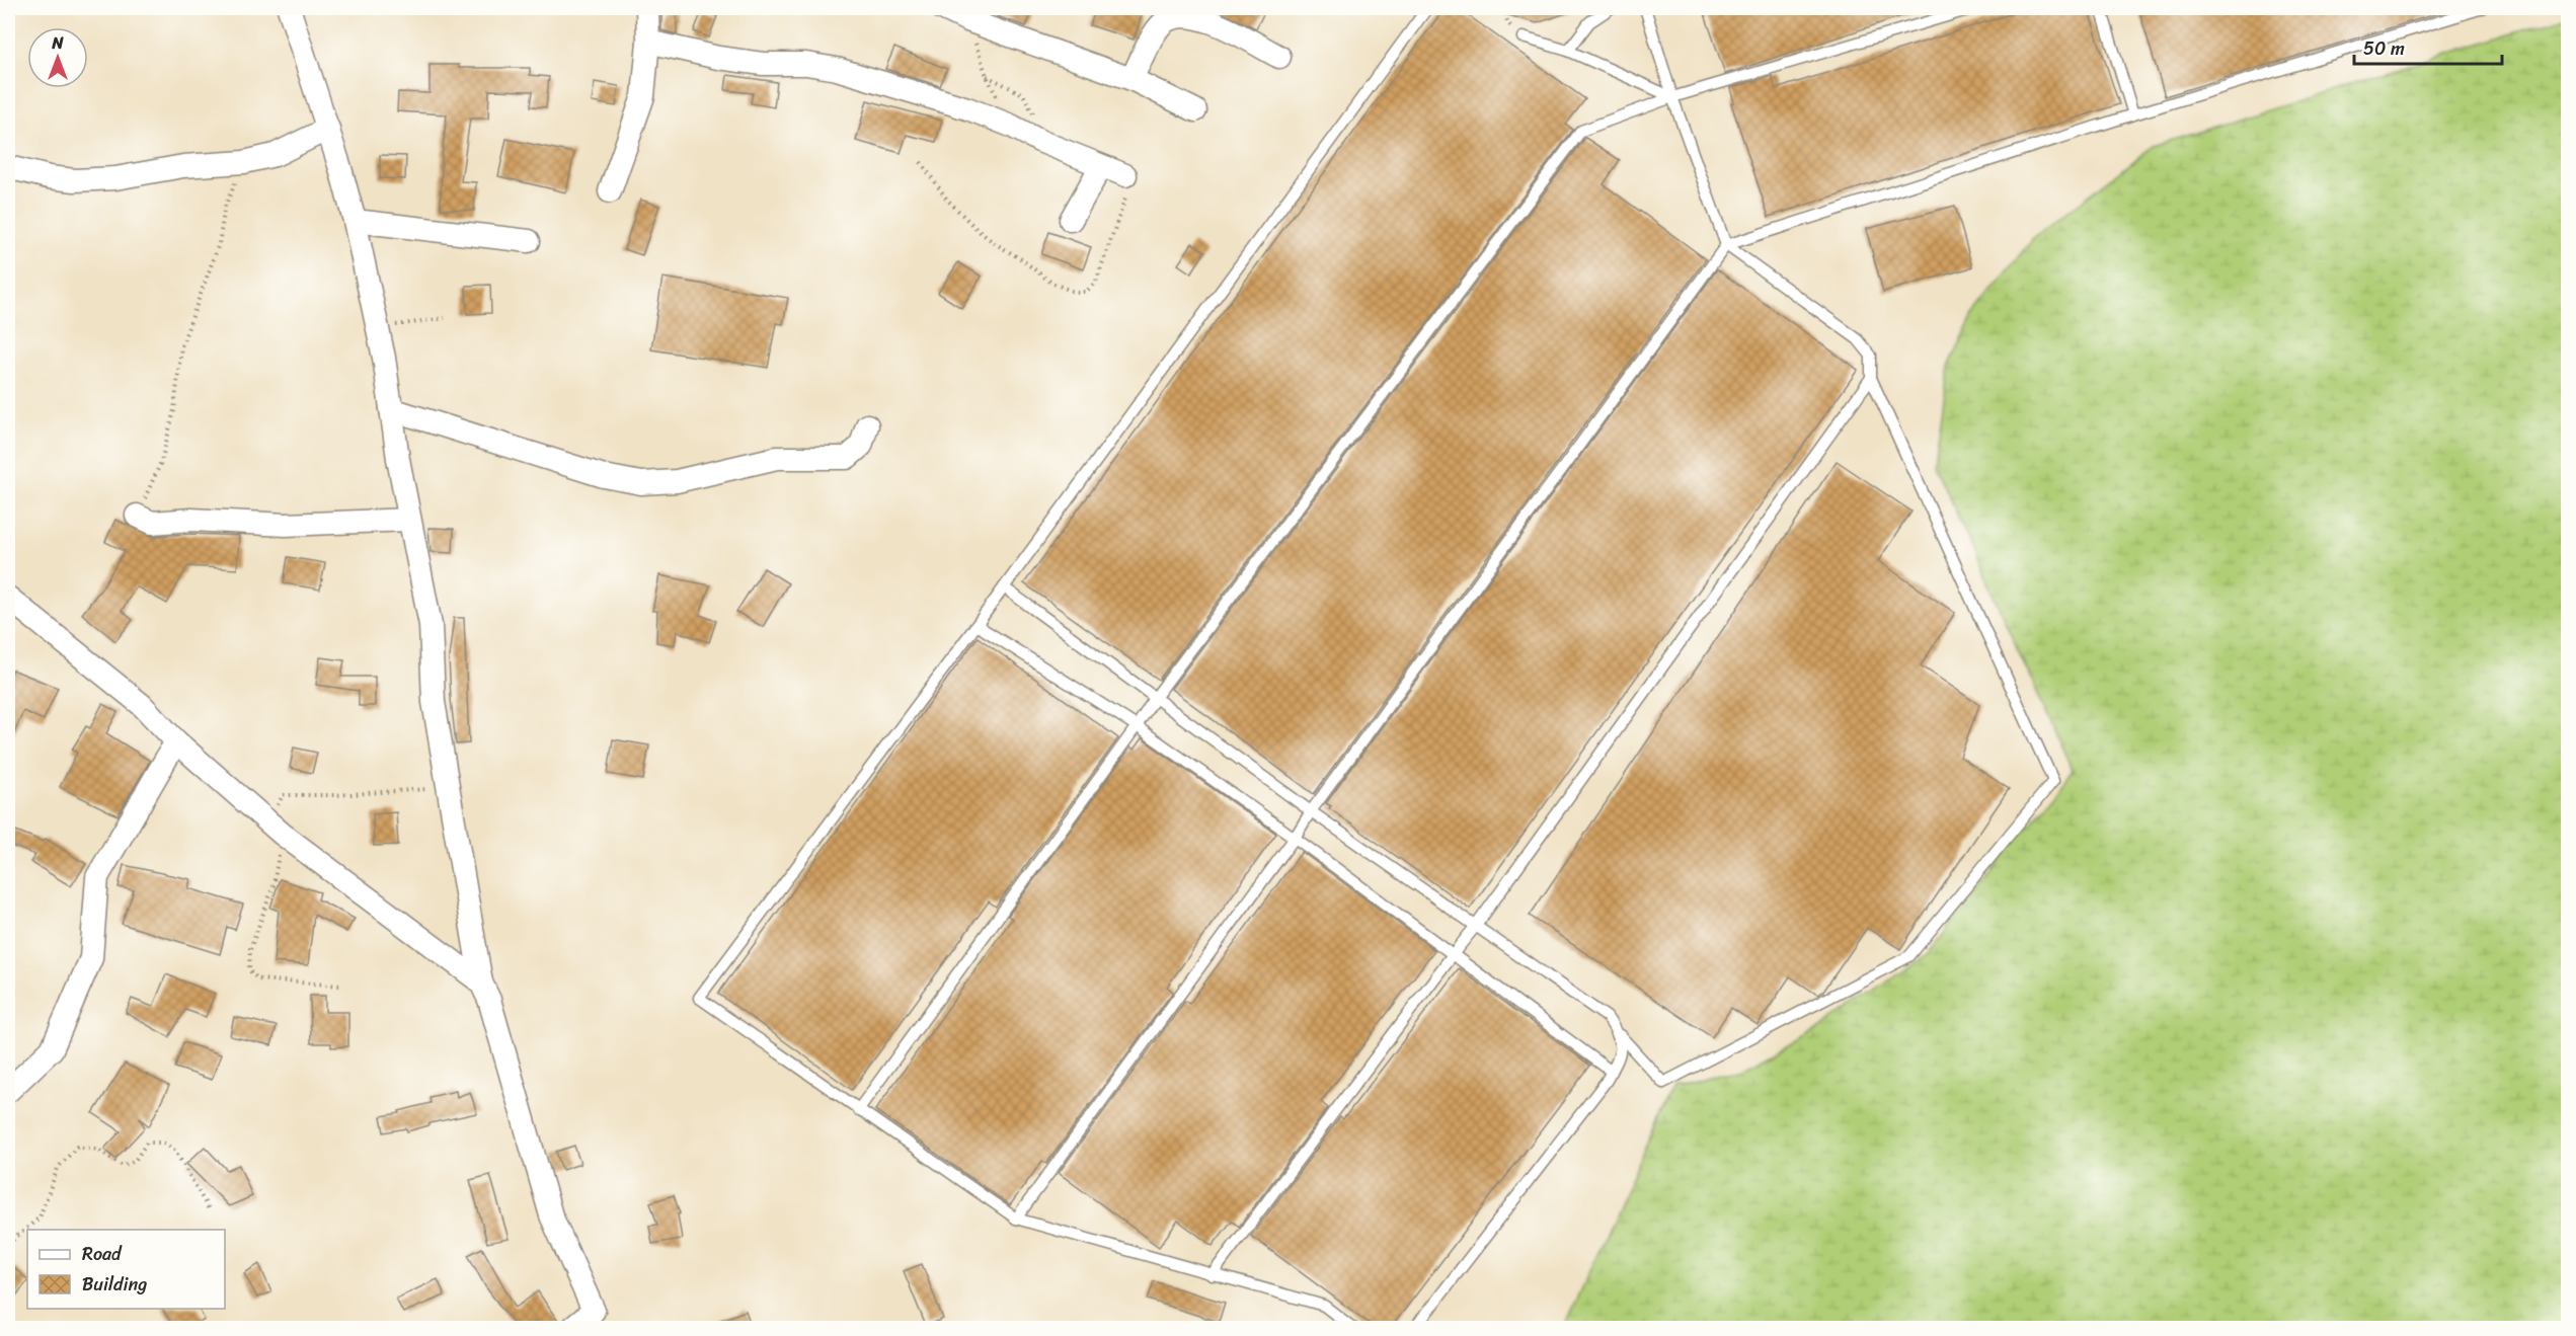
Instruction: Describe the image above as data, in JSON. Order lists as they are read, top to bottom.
{
  "legend": ["Road", "Building"],
  "scale_bar": "50 m",
  "north": "top"
}
